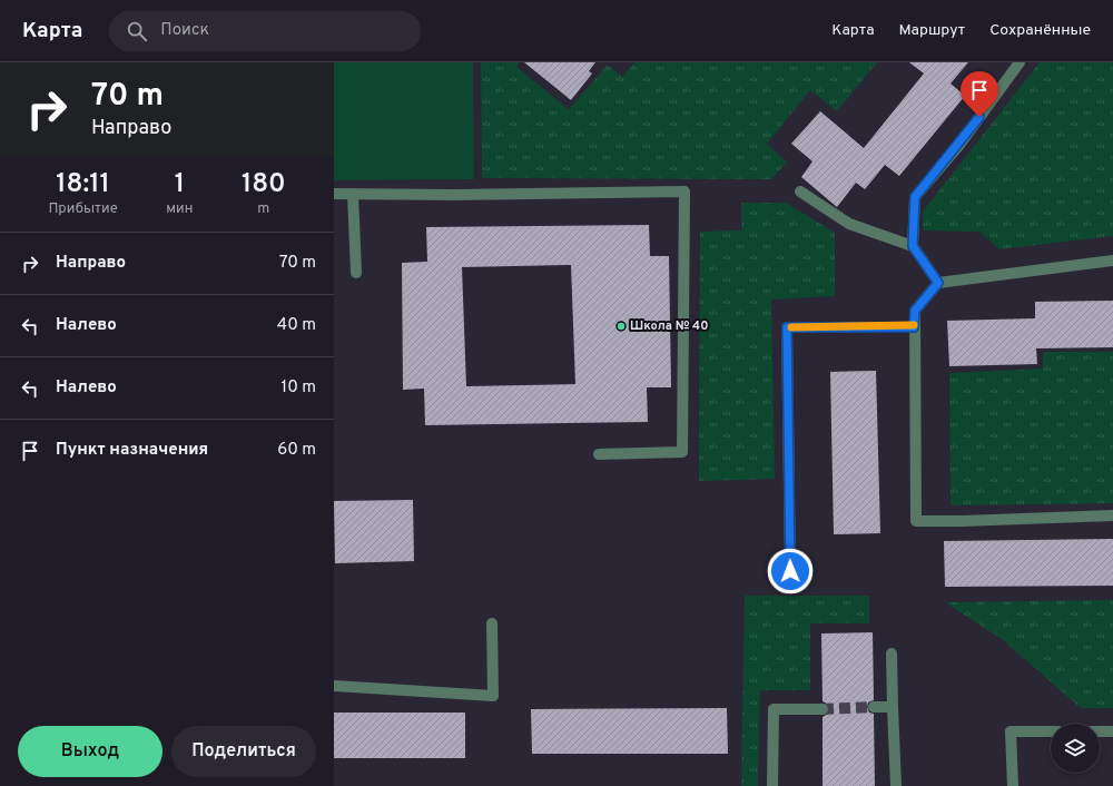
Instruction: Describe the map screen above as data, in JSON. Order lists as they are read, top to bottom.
{
  "places": ["Школа № 40"],
  "page": {
    "header": "Карта",
    "search": "Поиск",
    "nav": ["Карта", "Маршрут", "Сохранённые"],
    "turn": ["70 m", "Направо"],
    "eta": [
      "18:11",
      "Прибытие",
      "1",
      "мин",
      "180",
      "m"
    ],
    "list": [
      {
        "name": "Направо",
        "value": "70 m"
      },
      {
        "name": "Налево",
        "value": "40 m"
      },
      {
        "name": "Налево",
        "value": "10 m"
      },
      {
        "name": "Пункт назначения",
        "value": "60 m"
      }
    ],
    "buttons": ["Выход", "Поделиться"]
  }
}
